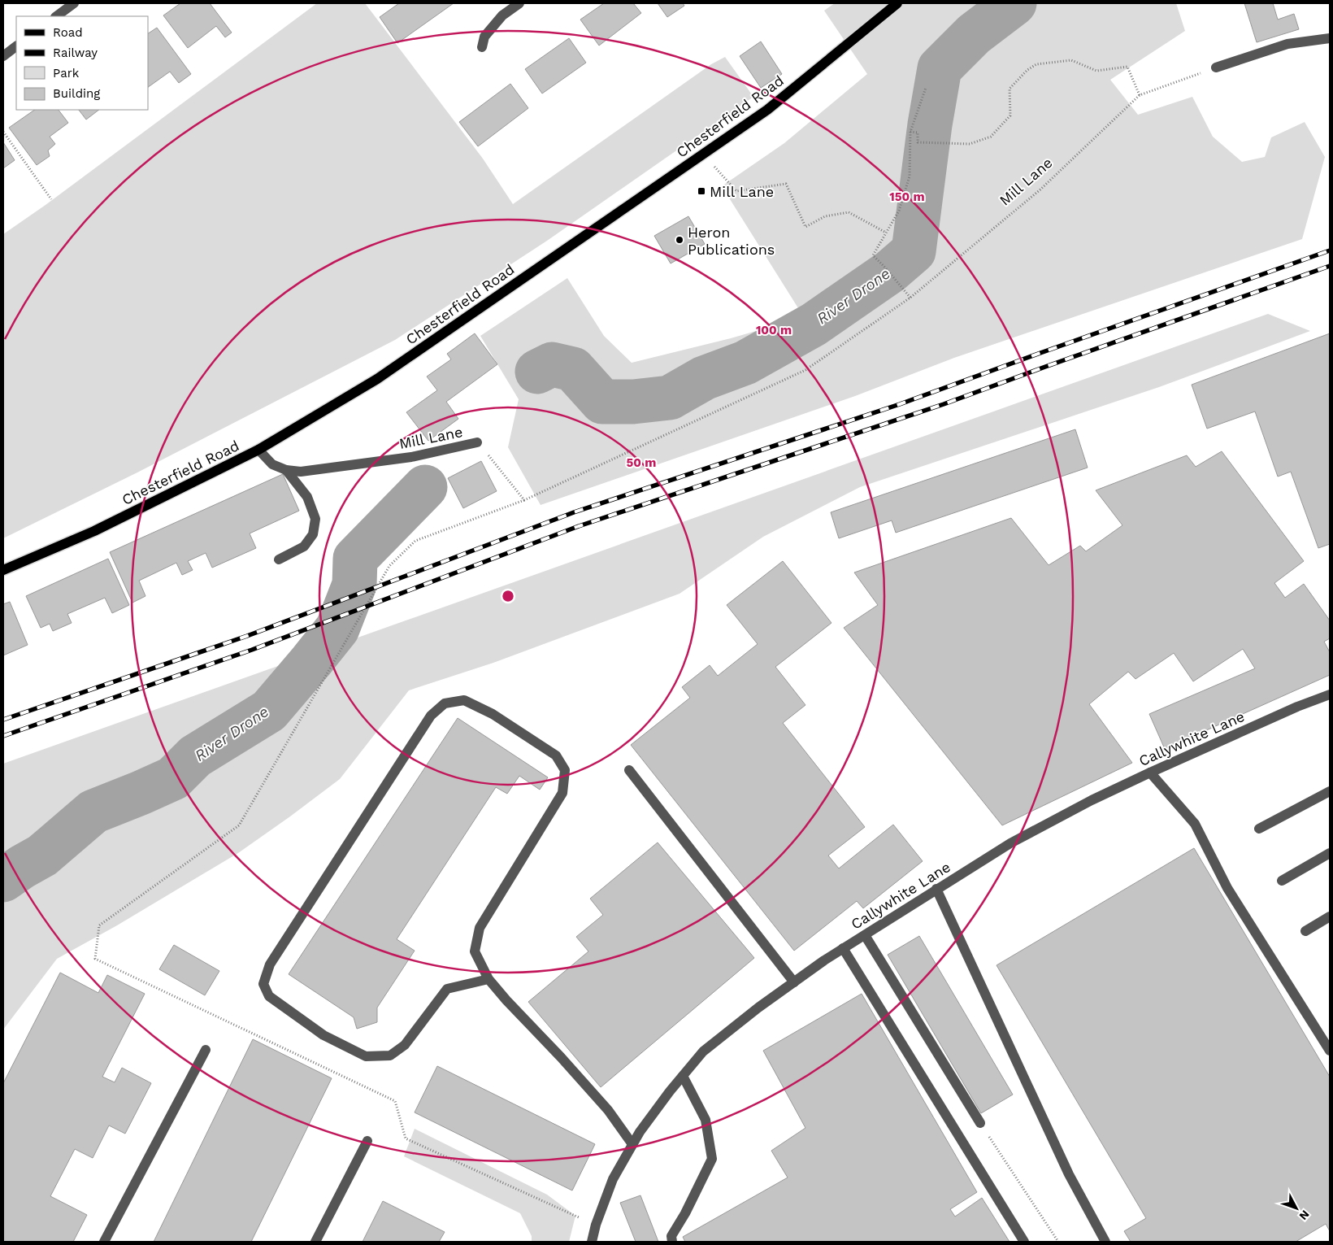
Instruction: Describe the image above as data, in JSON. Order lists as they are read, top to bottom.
{
  "streets": {
    "main road": ["Chesterfield Road"],
    "street": ["Mill Lane", "Callywhite Lane"]
  },
  "crossings": [
    ["Chesterfield Road", "Mill Lane"]
  ],
  "water": ["River Drone"],
  "places": {
    "transit": ["Mill Lane"],
    "other": ["Heron Publications"]
  },
  "legend": [
    "Road",
    "Railway",
    "Park",
    "Building"
  ],
  "north": "bottom right",
  "rings": ["150 m", "100 m", "50 m"]
}
